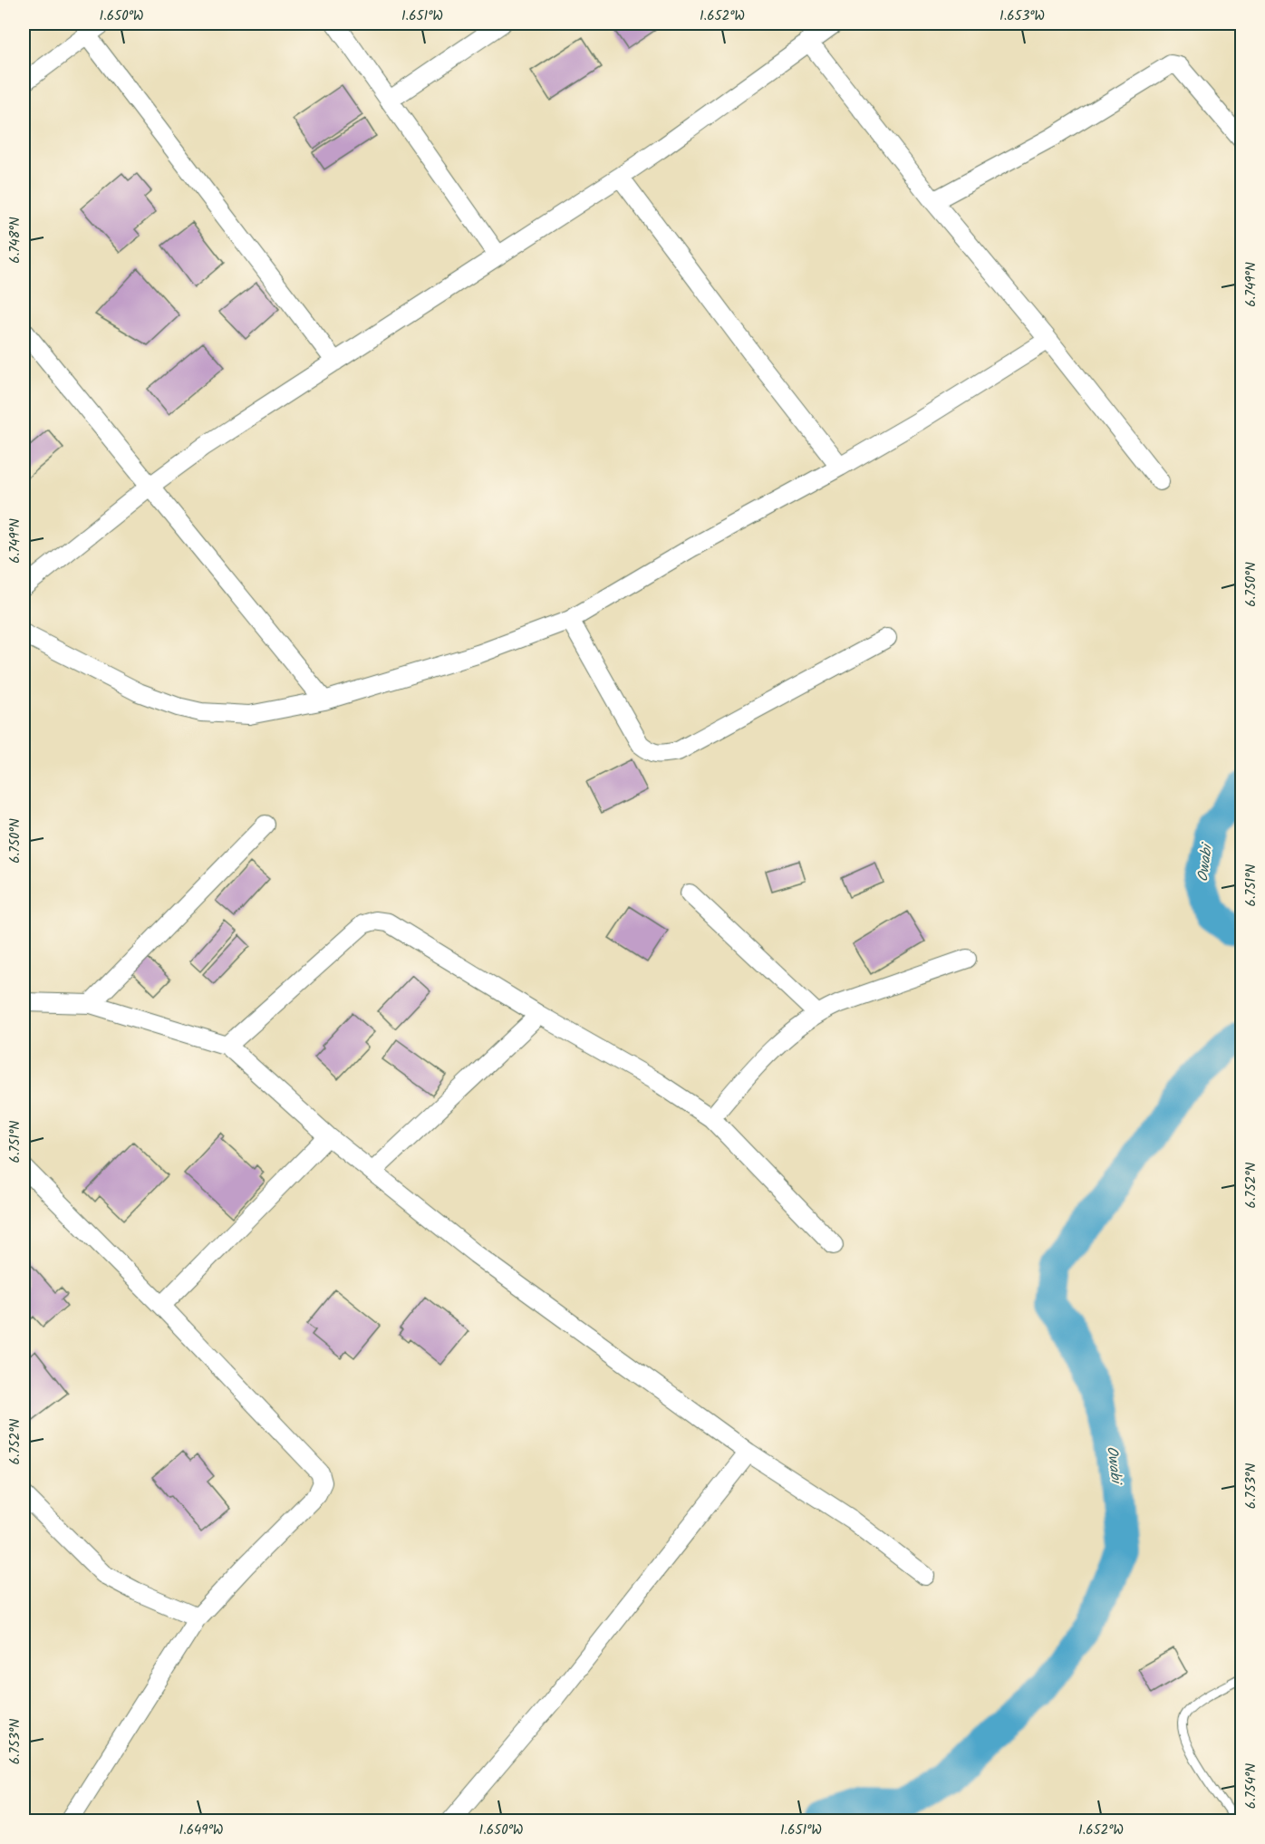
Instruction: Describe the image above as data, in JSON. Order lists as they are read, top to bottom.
{
  "water": ["Owabi"],
  "coordinates": [
    "1.650°W",
    "1.651°W",
    "1.652°W",
    "1.653°W",
    "6.748°N",
    "6.749°N",
    "6.750°N",
    "6.751°N",
    "6.752°N",
    "6.753°N",
    "6.754°N",
    "1.649°W"
  ]
}
